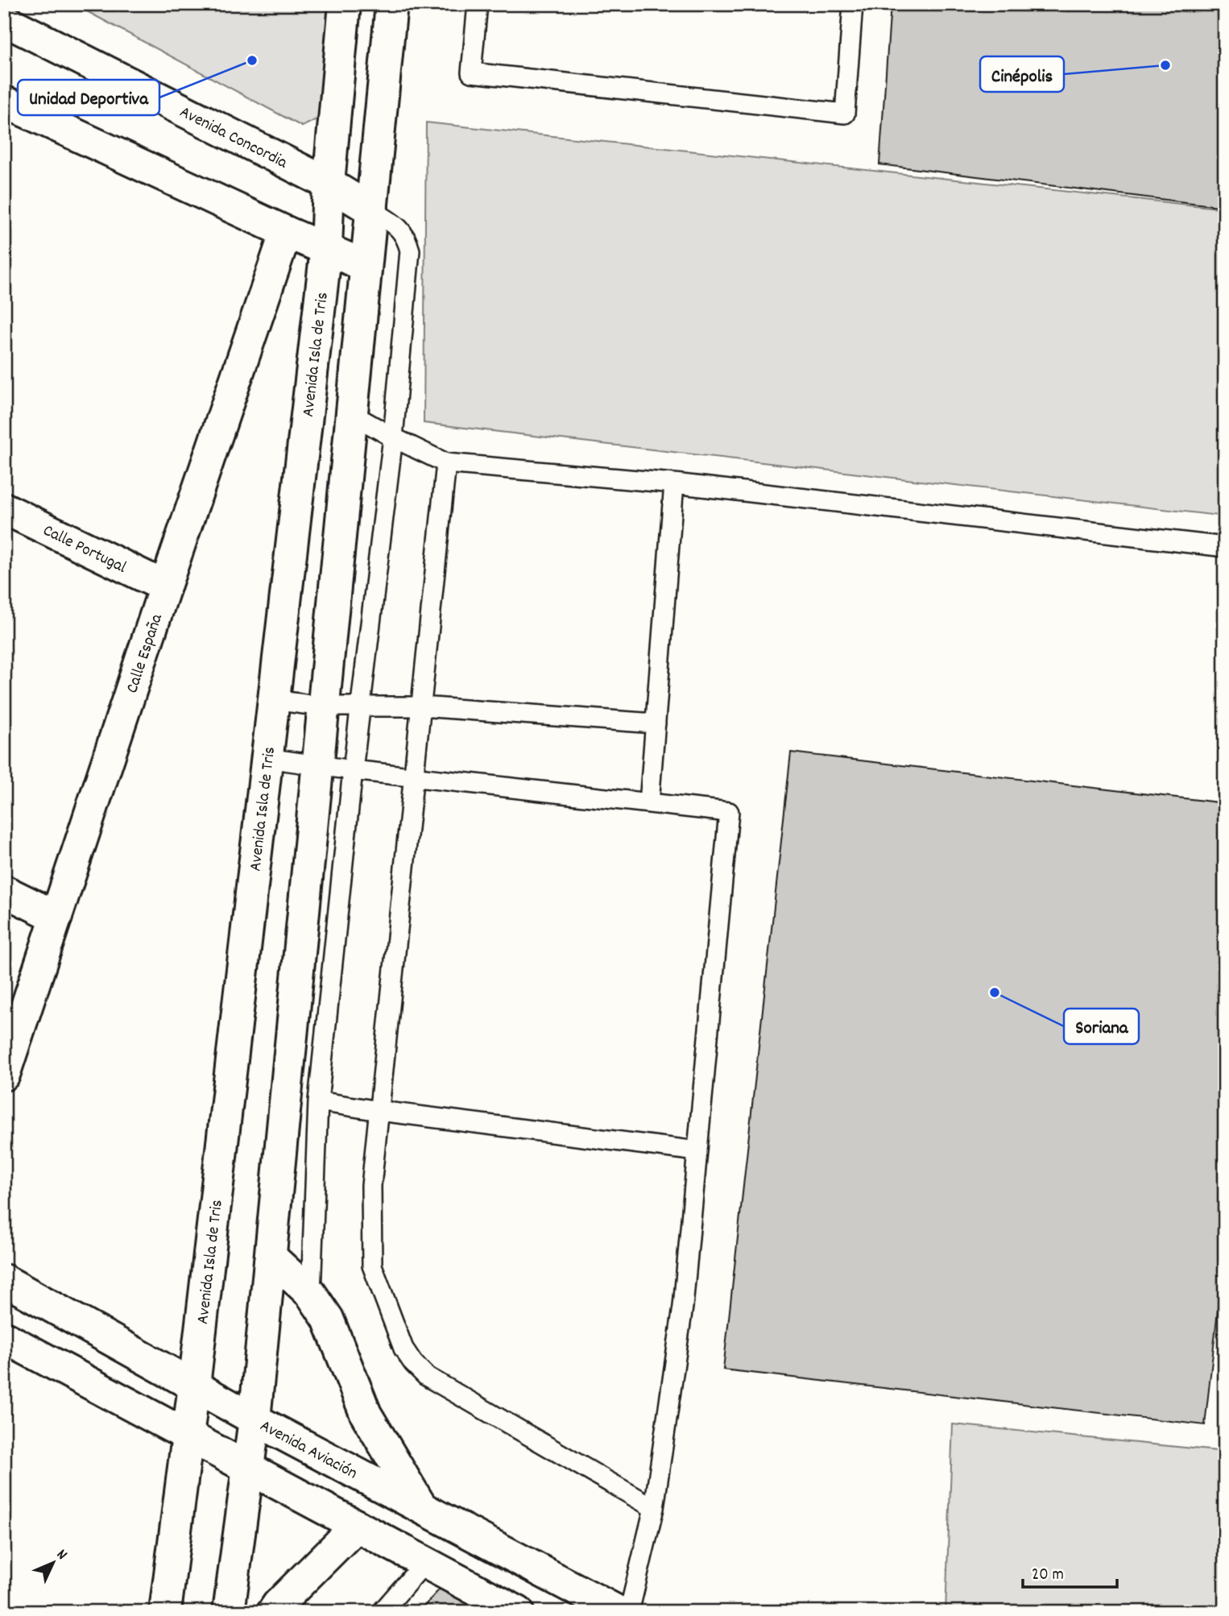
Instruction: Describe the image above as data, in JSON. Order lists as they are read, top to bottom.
{
  "streets": {
    "main road": [
      "Avenida Concordia",
      "Avenida Isla de Tris",
      "Calle Portugal",
      "Calle España",
      "Avenida Aviación"
    ]
  },
  "crossings": [
    ["Avenida Concordia", "Avenida Isla de Tris"],
    ["Avenida Isla de Tris", "Avenida Aviación"],
    ["Calle Portugal", "Calle España"]
  ],
  "places": ["Unidad Deportiva", "Cinépolis", "Soriana"],
  "scale_bar": "20 m",
  "north": "top right"
}
